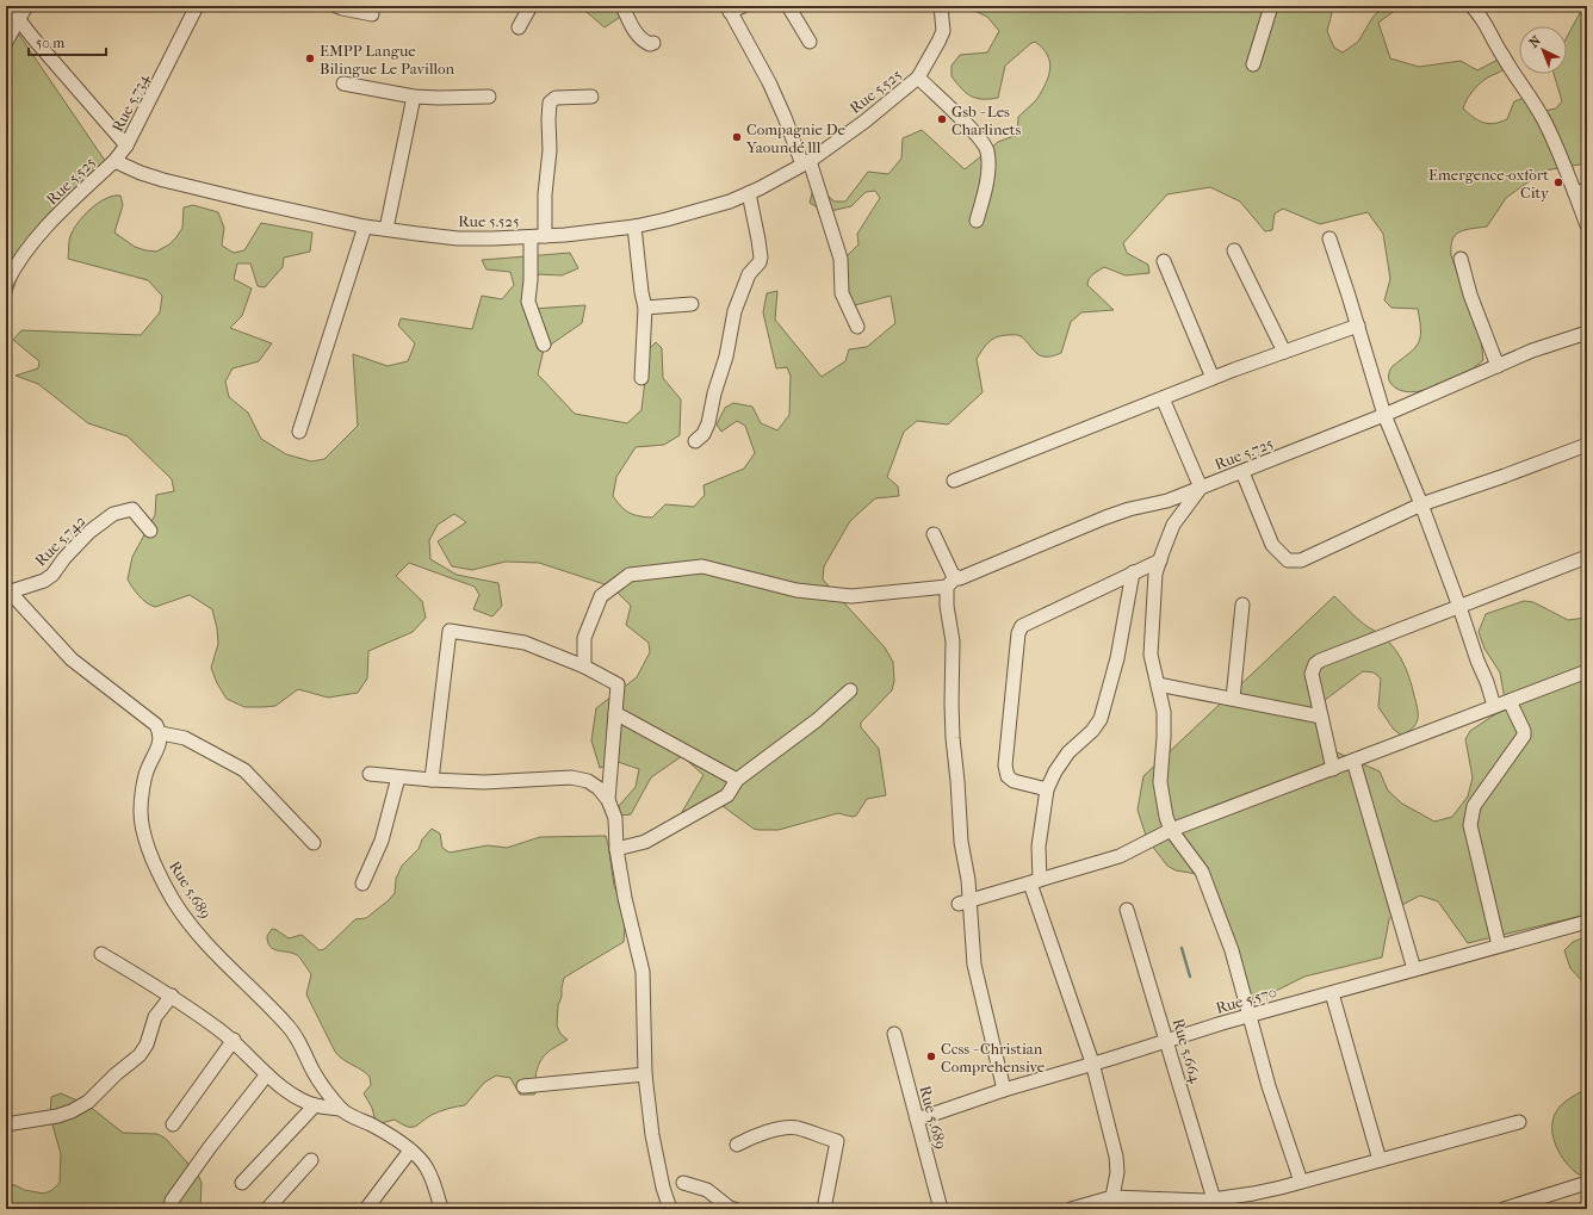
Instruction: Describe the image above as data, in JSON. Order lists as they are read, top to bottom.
{
  "streets": {
    "street": [
      "Rue 5.525",
      "Rue 5.734",
      "Rue 5.725",
      "Rue 5.742",
      "Rue 5.689",
      "Rue 5.570",
      "Rue 5.664"
    ]
  },
  "crossings": [
    ["Rue 5.525", "Rue 5.734"],
    ["Rue 5.689", "Rue 5.570"],
    ["Rue 5.570", "Rue 5.664"]
  ],
  "places": [
    "EMPP Langue Bilingue Le Pavillon",
    "Gsb - Les Charlinets",
    "Compagnie De Yaoundé lll",
    "Emergence-oxfort City",
    "Ccss - Christian Comprehensive"
  ],
  "scale_bar": "50 m",
  "north": "top left"
}
